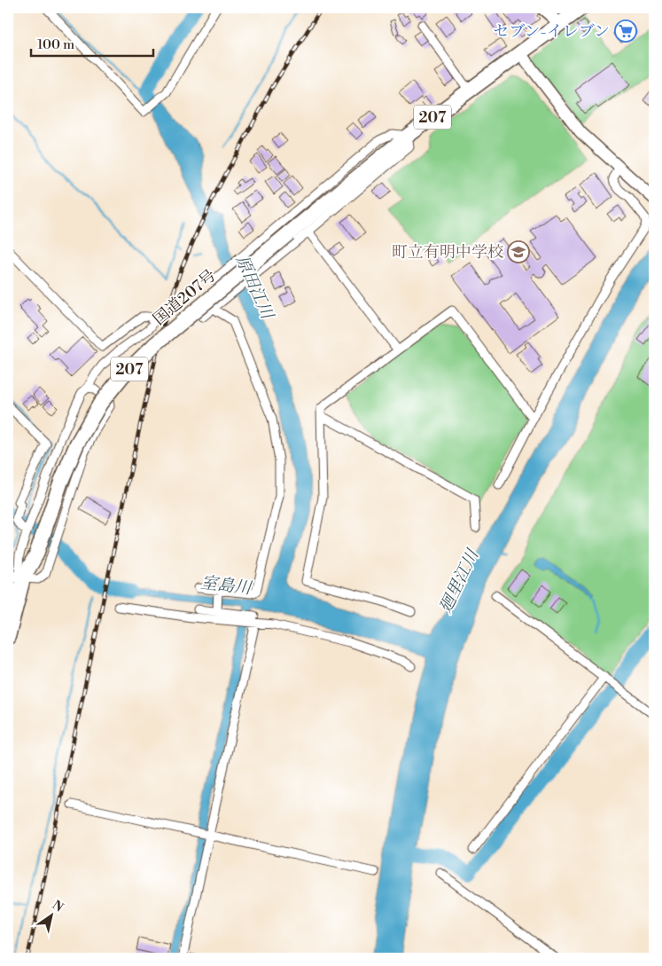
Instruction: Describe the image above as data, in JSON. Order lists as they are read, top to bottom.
{
  "streets": {
    "highway": ["207", "国道207号"]
  },
  "water": ["原田江川", "廻里江川", "室島川"],
  "places": {
    "supermarket": ["セブン-イレブン"],
    "school or university": ["町立有明中学校"]
  },
  "scale_bar": "100 m",
  "north": "top right"
}
